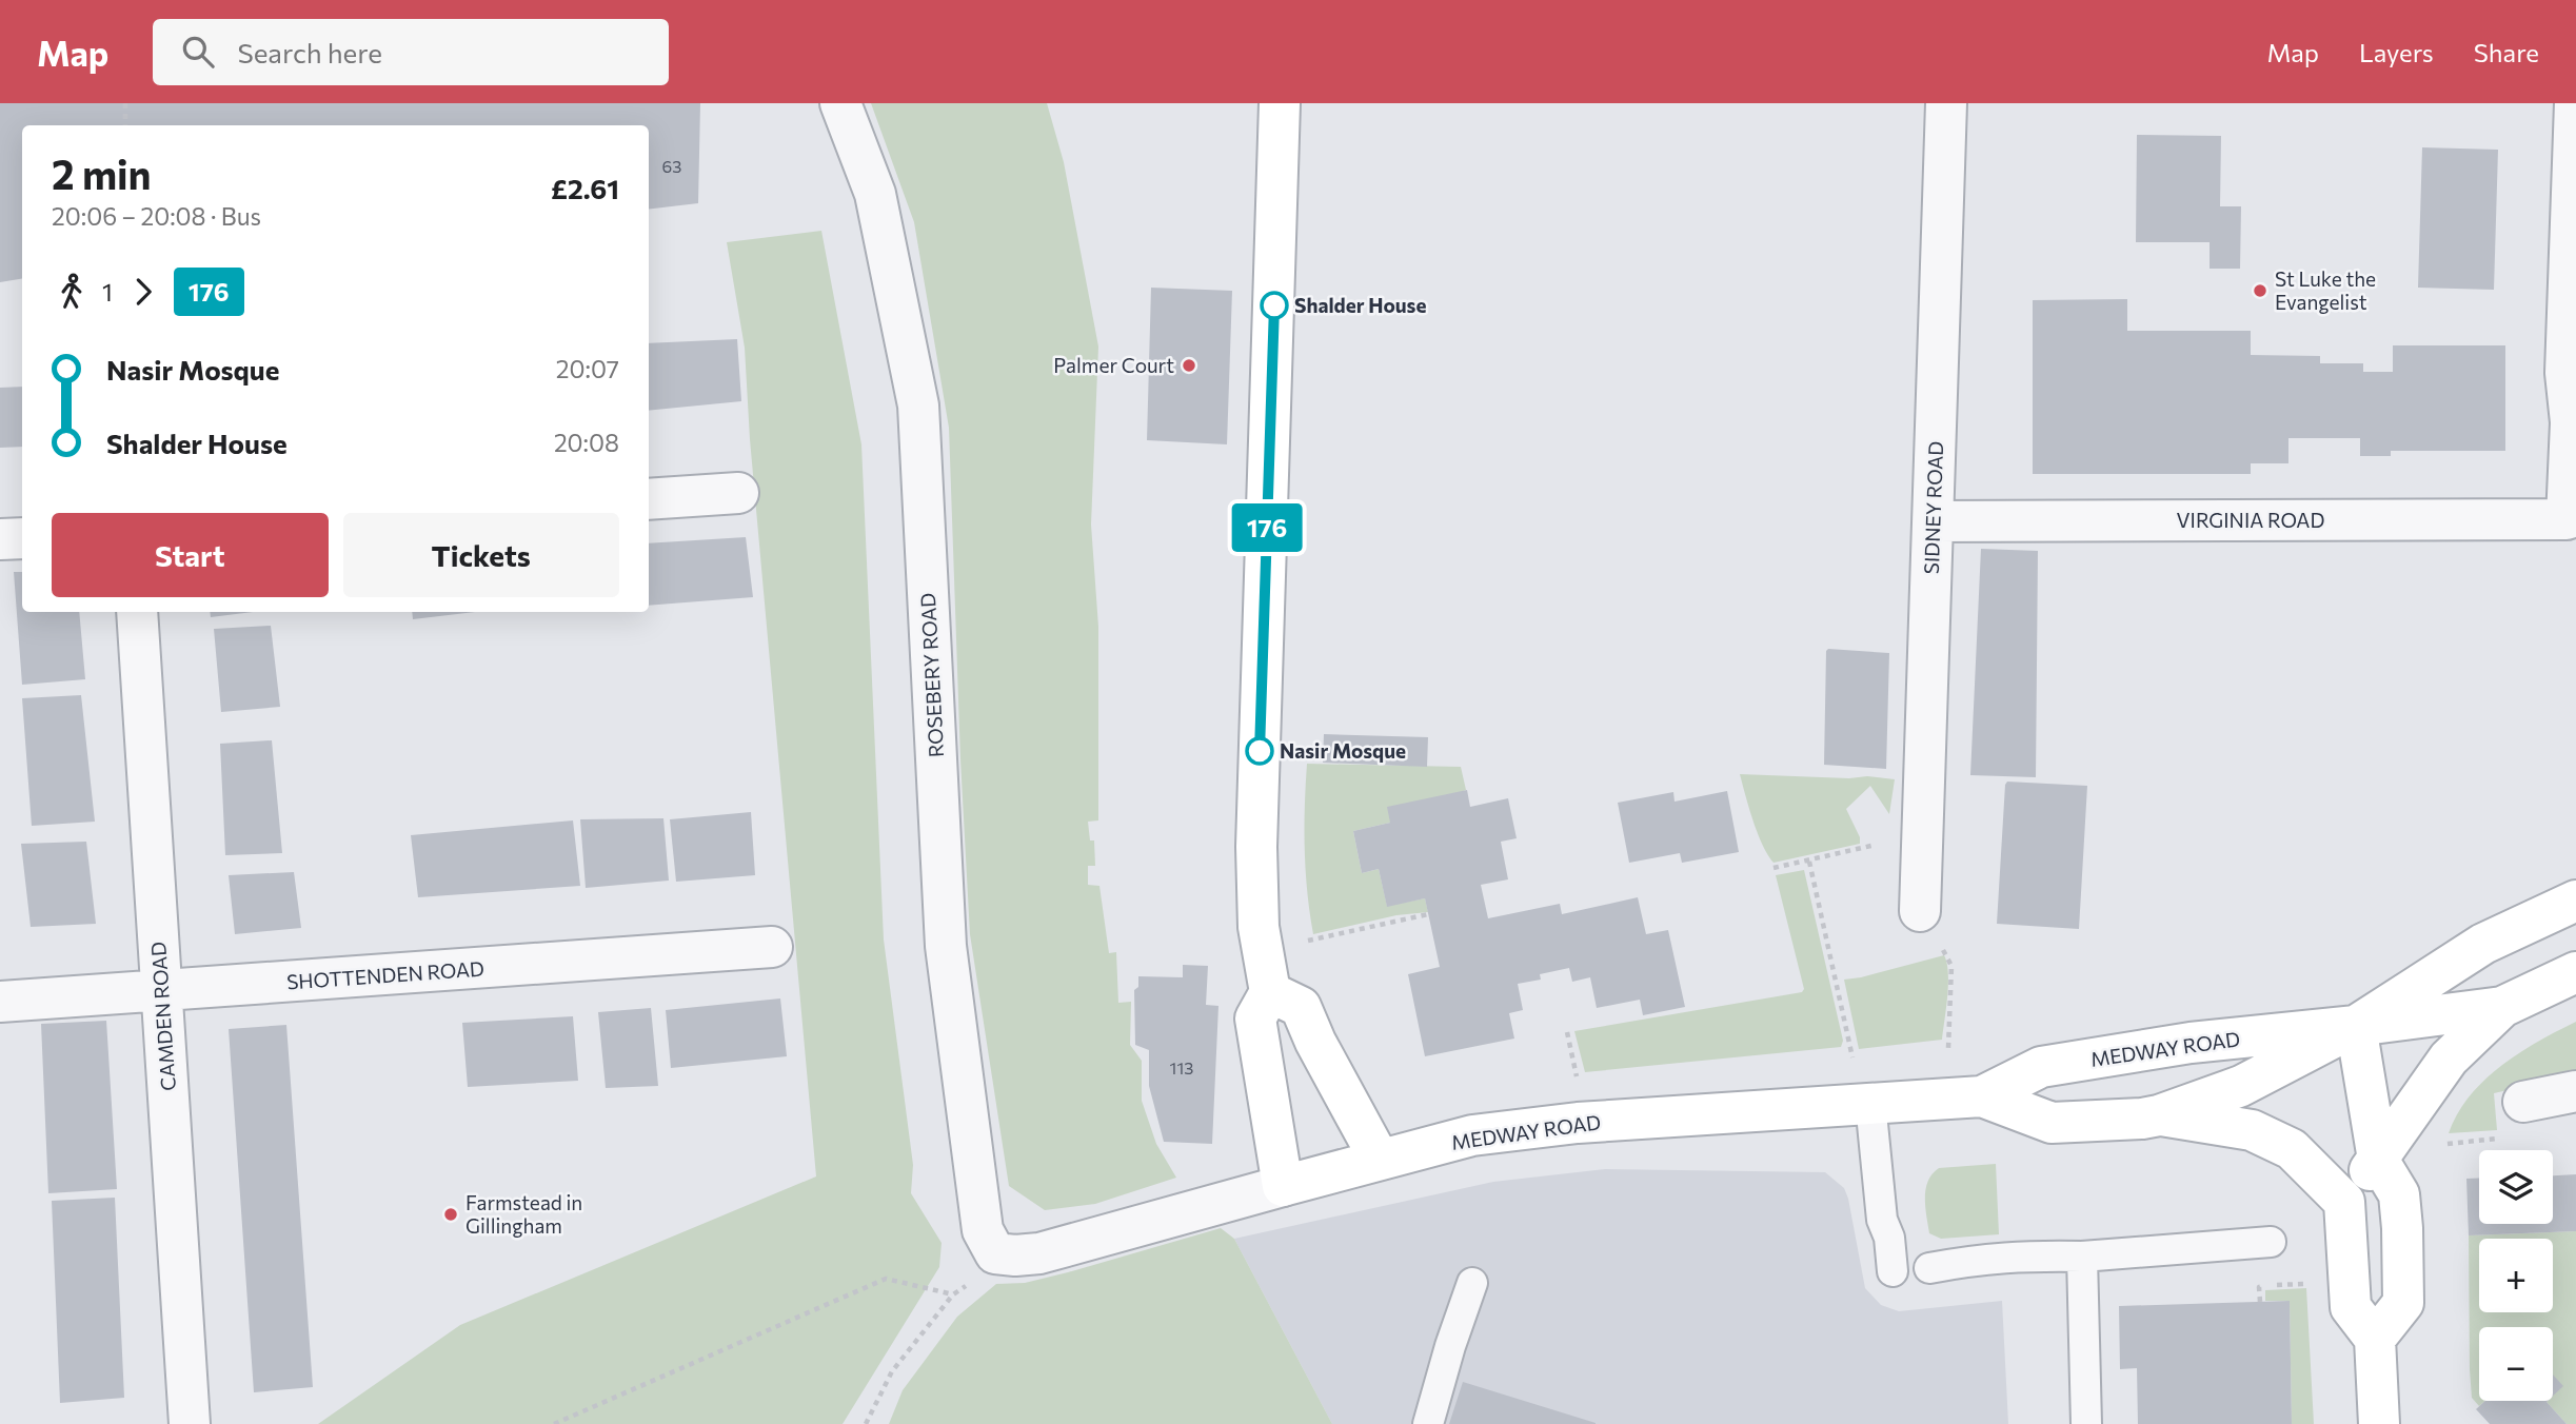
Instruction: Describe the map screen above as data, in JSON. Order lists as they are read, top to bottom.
{
  "streets": {
    "street": [
      "SIDNEY ROAD",
      "VIRGINIA ROAD",
      "ROSEBERY ROAD",
      "SHOTTENDEN ROAD",
      "CAMDEN ROAD",
      "MEDWAY ROAD"
    ]
  },
  "crossings": [
    ["SIDNEY ROAD", "VIRGINIA ROAD"],
    ["ROSEBERY ROAD", "MEDWAY ROAD"],
    ["SHOTTENDEN ROAD", "CAMDEN ROAD"]
  ],
  "places": [
    "St Luke the Evangelist",
    "Shalder House",
    "Palmer Court",
    "Nasir Mosque",
    "Farmstead in Gillingham"
  ],
  "lines": ["bus line 176"],
  "house_numbers": ["63", "113"],
  "page": {
    "header": "Map",
    "search": "Search here",
    "nav": ["Map", "Layers", "Share"],
    "on_map": "176",
    "heading": ["2 min", "20:06 – 20:08 · Bus", "£2.61"],
    "legs": ["1", "176"],
    "list": [
      {
        "name": "Nasir Mosque",
        "value": "20:07"
      },
      {
        "name": "Shalder House",
        "value": "20:08"
      }
    ],
    "buttons": ["Start", "Tickets"],
    "map_buttons": ["+", "−"]
  }
}
